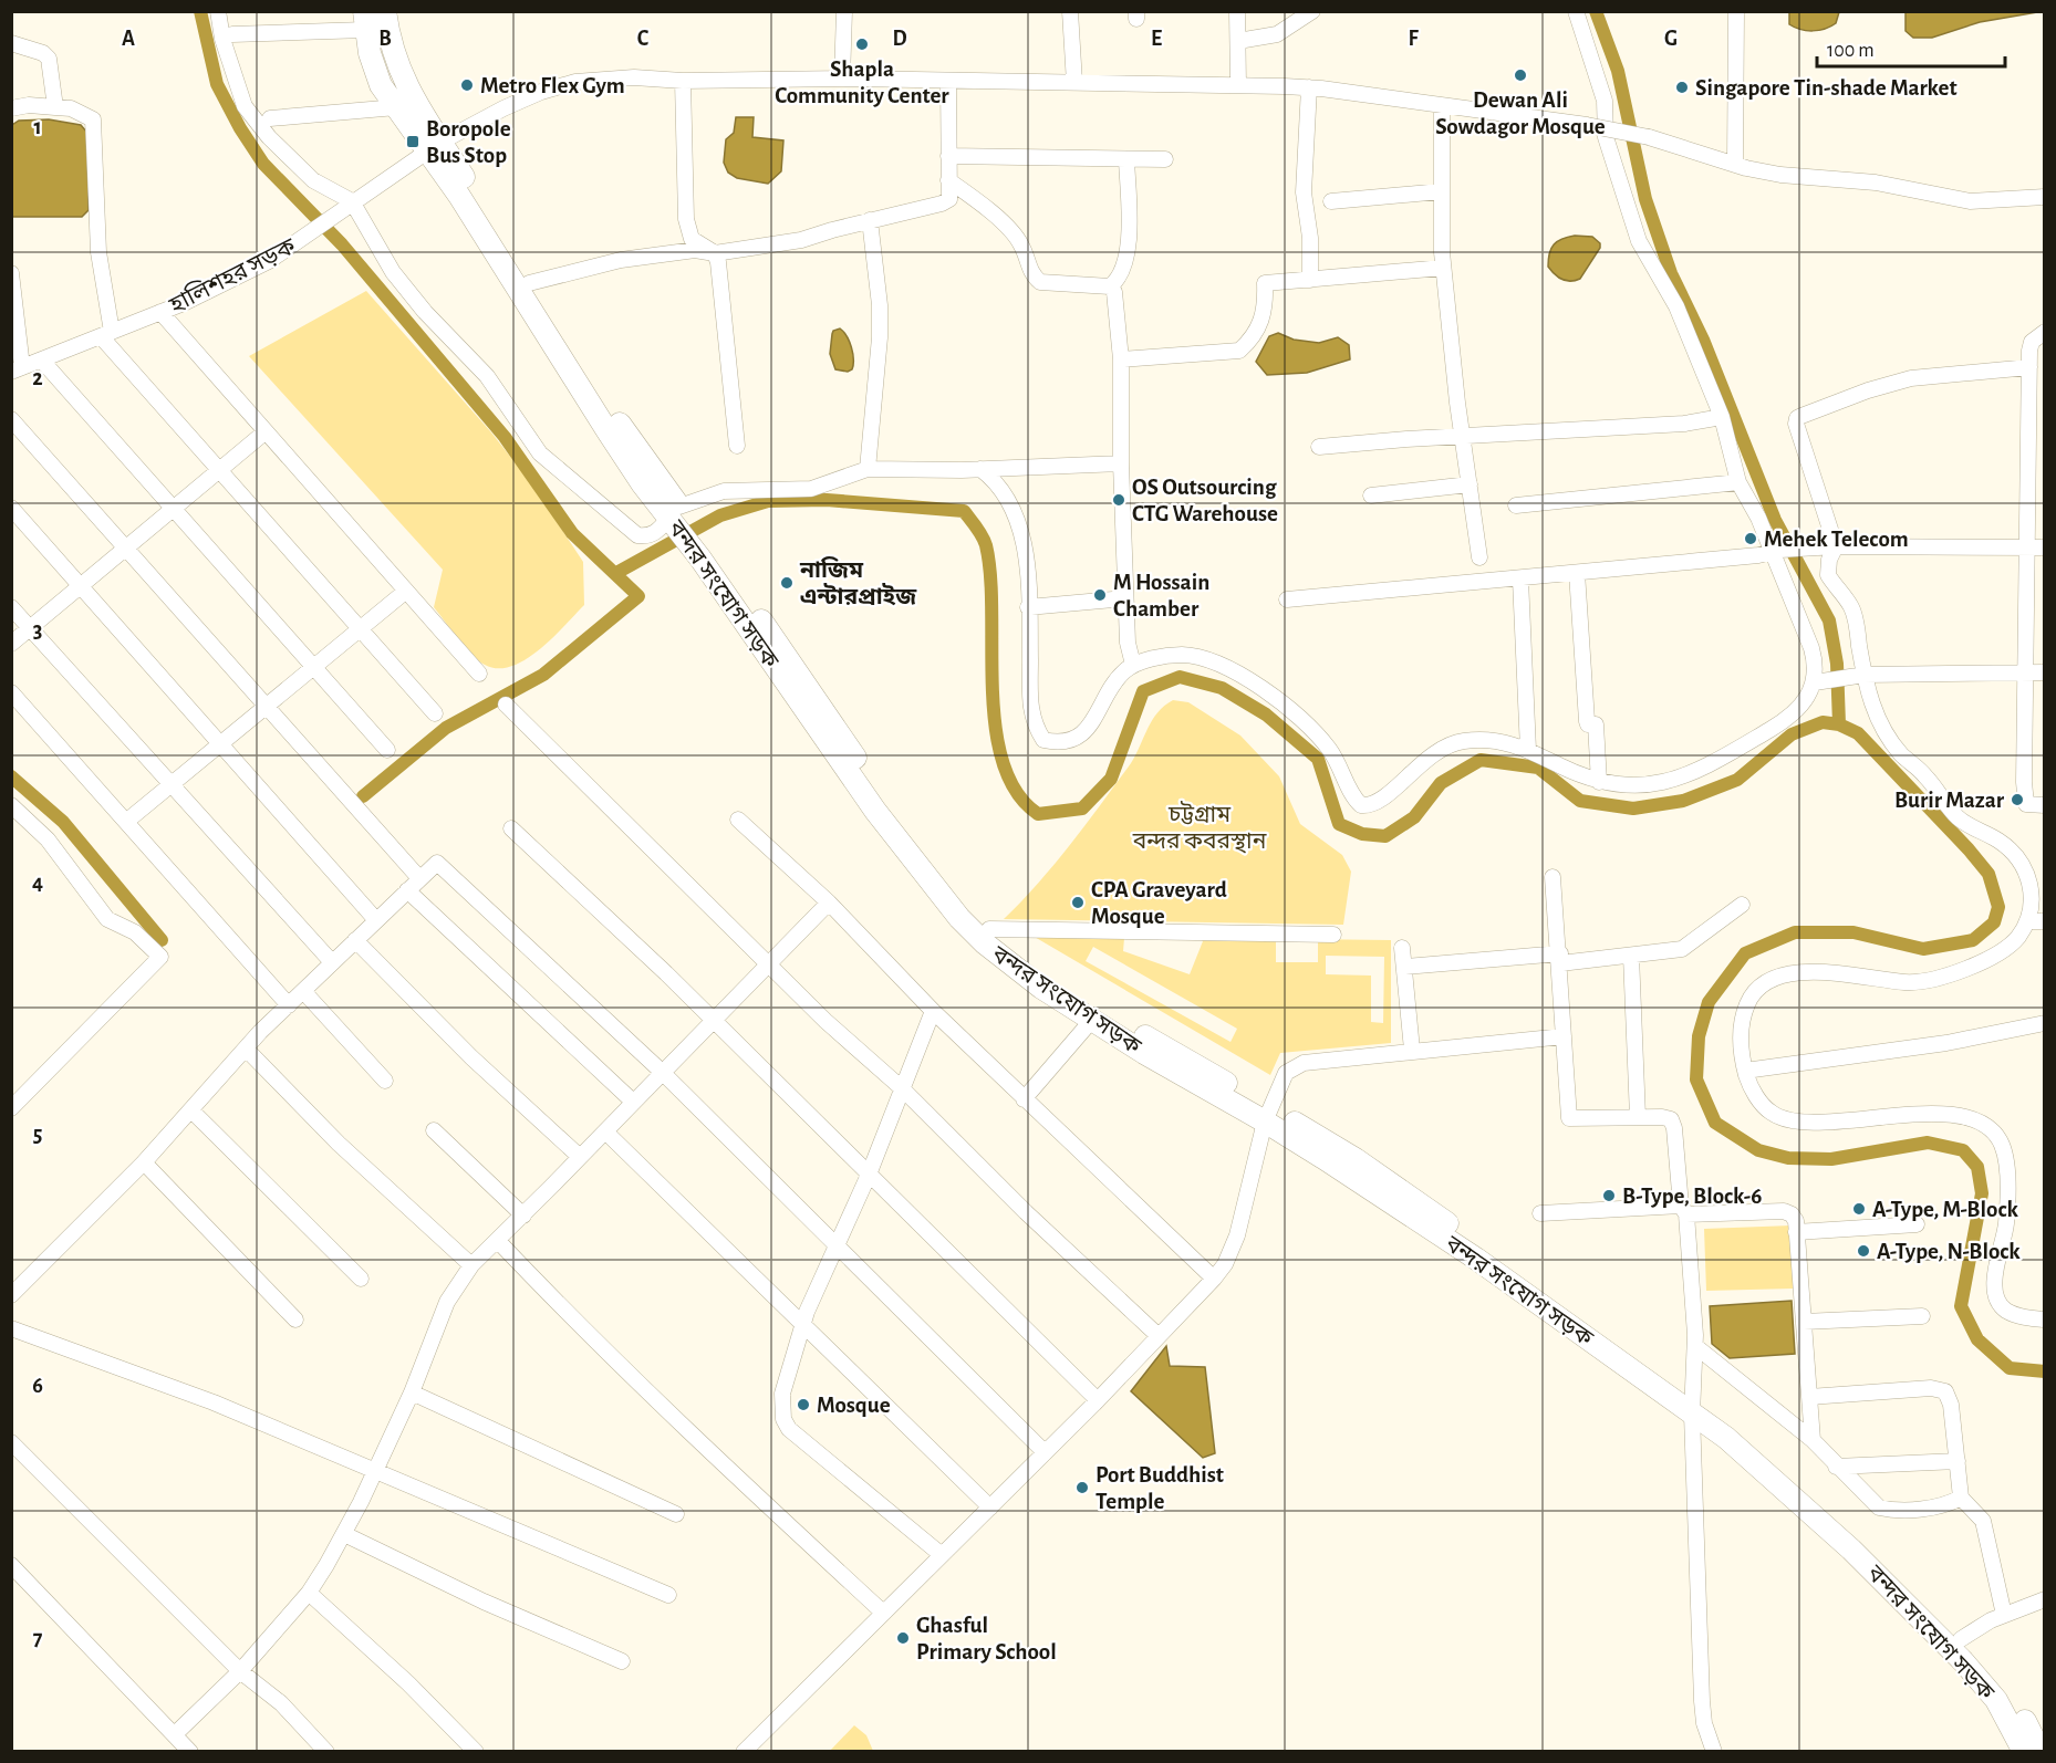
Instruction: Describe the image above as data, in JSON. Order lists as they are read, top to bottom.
{
  "streets": {
    "highway": ["বন্দর সংযোগ সড়ক"],
    "street": ["হালিশহর সড়ক"]
  },
  "crossings": [
    ["হালিশহর সড়ক", "বন্দর সংযোগ সড়ক"]
  ],
  "parks": ["চট্টগ্রাম বন্দর কবরস্থান"],
  "places": {
    "other": [
      "Shapla Community Center",
      "Dewan Ali Sowdagor Mosque",
      "Metro Flex Gym",
      "Singapore Tin-shade Market",
      "OS Outsourcing CTG Warehouse",
      "Mehek Telecom",
      "নাজিম এন্টারপ্রাইজ",
      "M Hossain Chamber",
      "Burir Mazar",
      "CPA Graveyard Mosque",
      "B-Type, Block-6",
      "A-Type, M-Block",
      "A-Type, N-Block",
      "Mosque",
      "Port Buddhist Temple",
      "Ghasful Primary School"
    ],
    "transit": ["Boropole Bus Stop"]
  },
  "scale_bar": "100 m",
  "grid": {
    "columns": [
      "A",
      "B",
      "C",
      "D",
      "E",
      "F",
      "G"
    ],
    "rows": [
      "1",
      "2",
      "3",
      "4",
      "5",
      "6",
      "7"
    ]
  }
}
